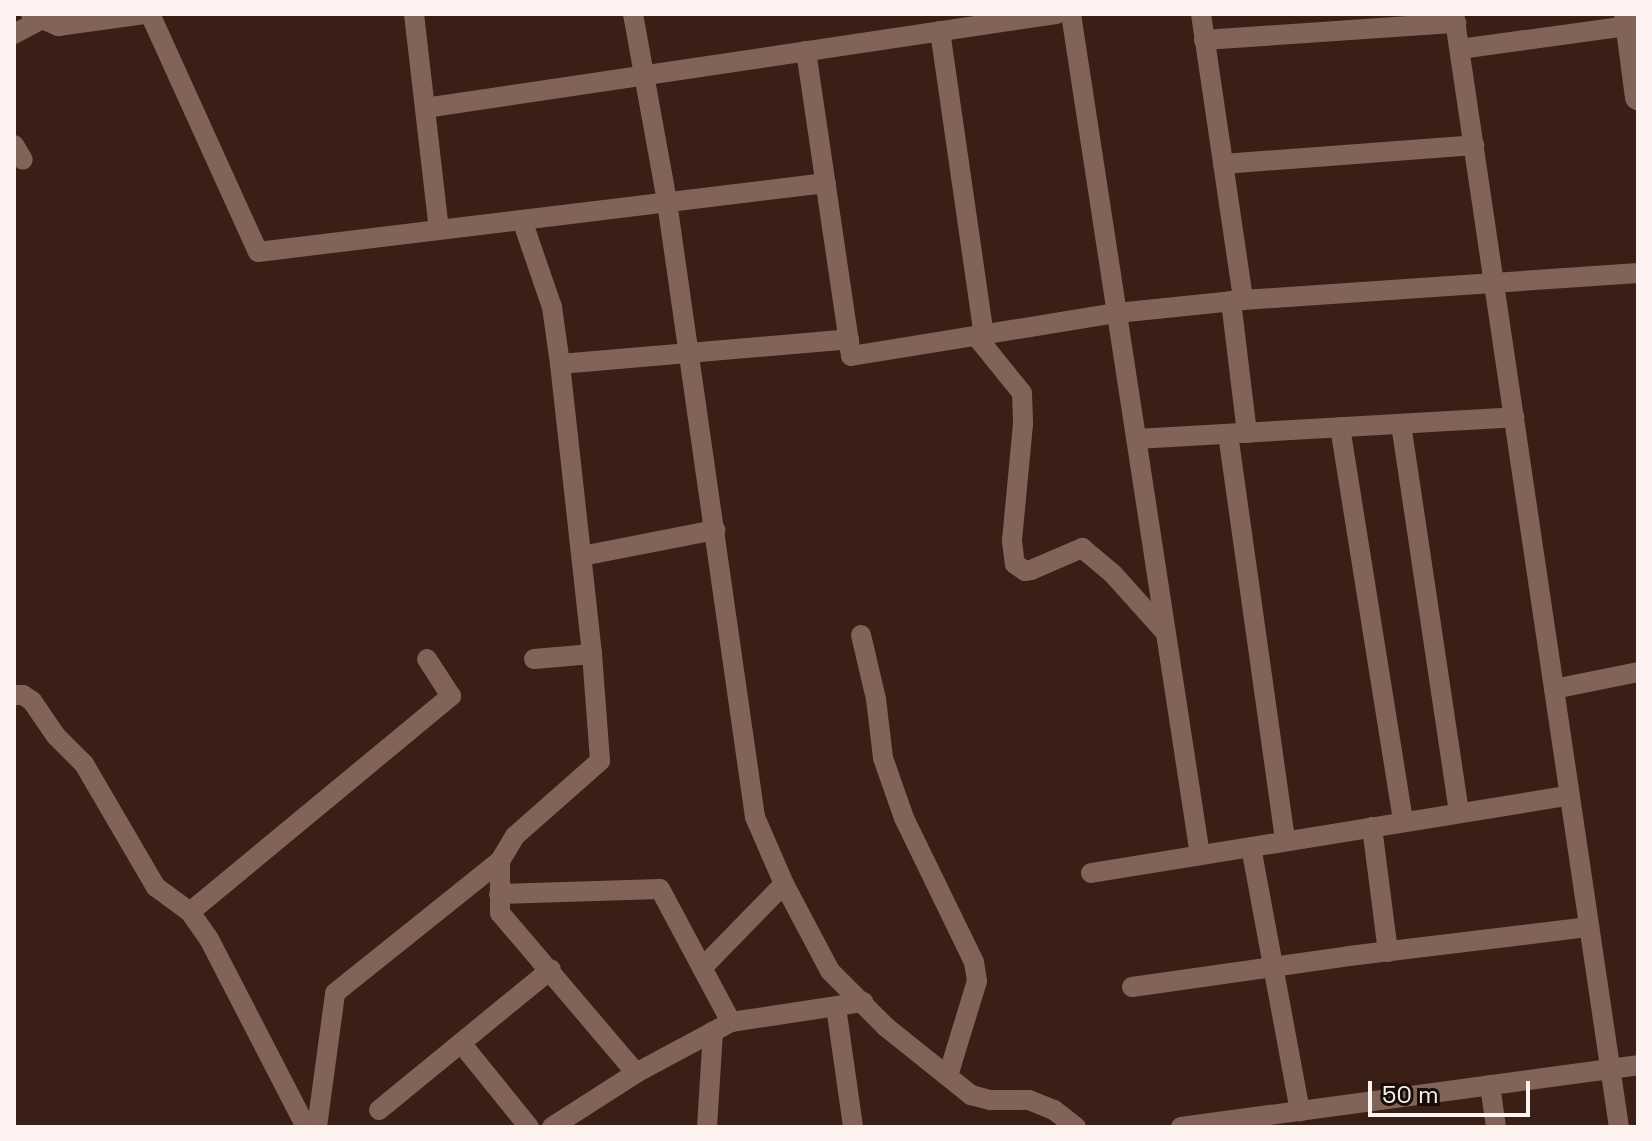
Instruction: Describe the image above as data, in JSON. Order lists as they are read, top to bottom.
{
  "scale_bar": "50 m"
}
